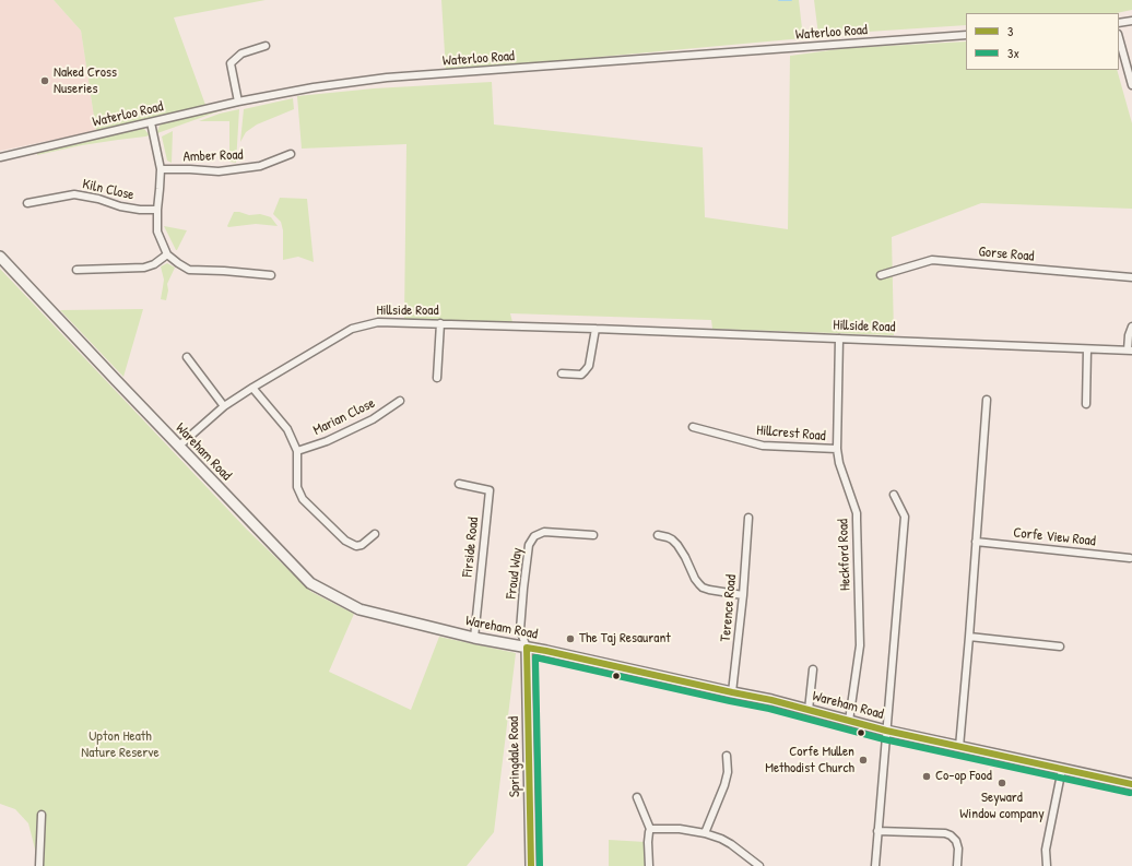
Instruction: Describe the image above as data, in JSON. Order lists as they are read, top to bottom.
{
  "streets": {
    "street": [
      "Waterloo Road",
      "Amber Road",
      "Kiln Close",
      "Gorse Road",
      "Hillside Road",
      "Marian Close",
      "Hillcrest Road",
      "Wareham Road",
      "Corfe View Road",
      "Firside Road",
      "Heckford Road",
      "Froud Way",
      "Terence Road",
      "Springdale Road"
    ]
  },
  "crossings": [
    ["Hillside Road", "Wareham Road"],
    ["Hillside Road", "Heckford Road"],
    ["Hillcrest Road", "Heckford Road"],
    ["Wareham Road", "Firside Road"],
    ["Wareham Road", "Heckford Road"],
    ["Wareham Road", "Froud Way"],
    ["Wareham Road", "Terence Road"],
    ["Wareham Road", "Springdale Road"],
    ["Froud Way", "Springdale Road"]
  ],
  "parks": ["Upton Heath Nature Reserve"],
  "places": [
    "Naked Cross Nuseries",
    "The Taj Resaurant",
    "Corfe Mullen Methodist Church",
    "Co-op Food",
    "Seyward Window company"
  ],
  "lines": ["transit line 3", "transit line 3x"],
  "legend": ["3", "3x"]
}
